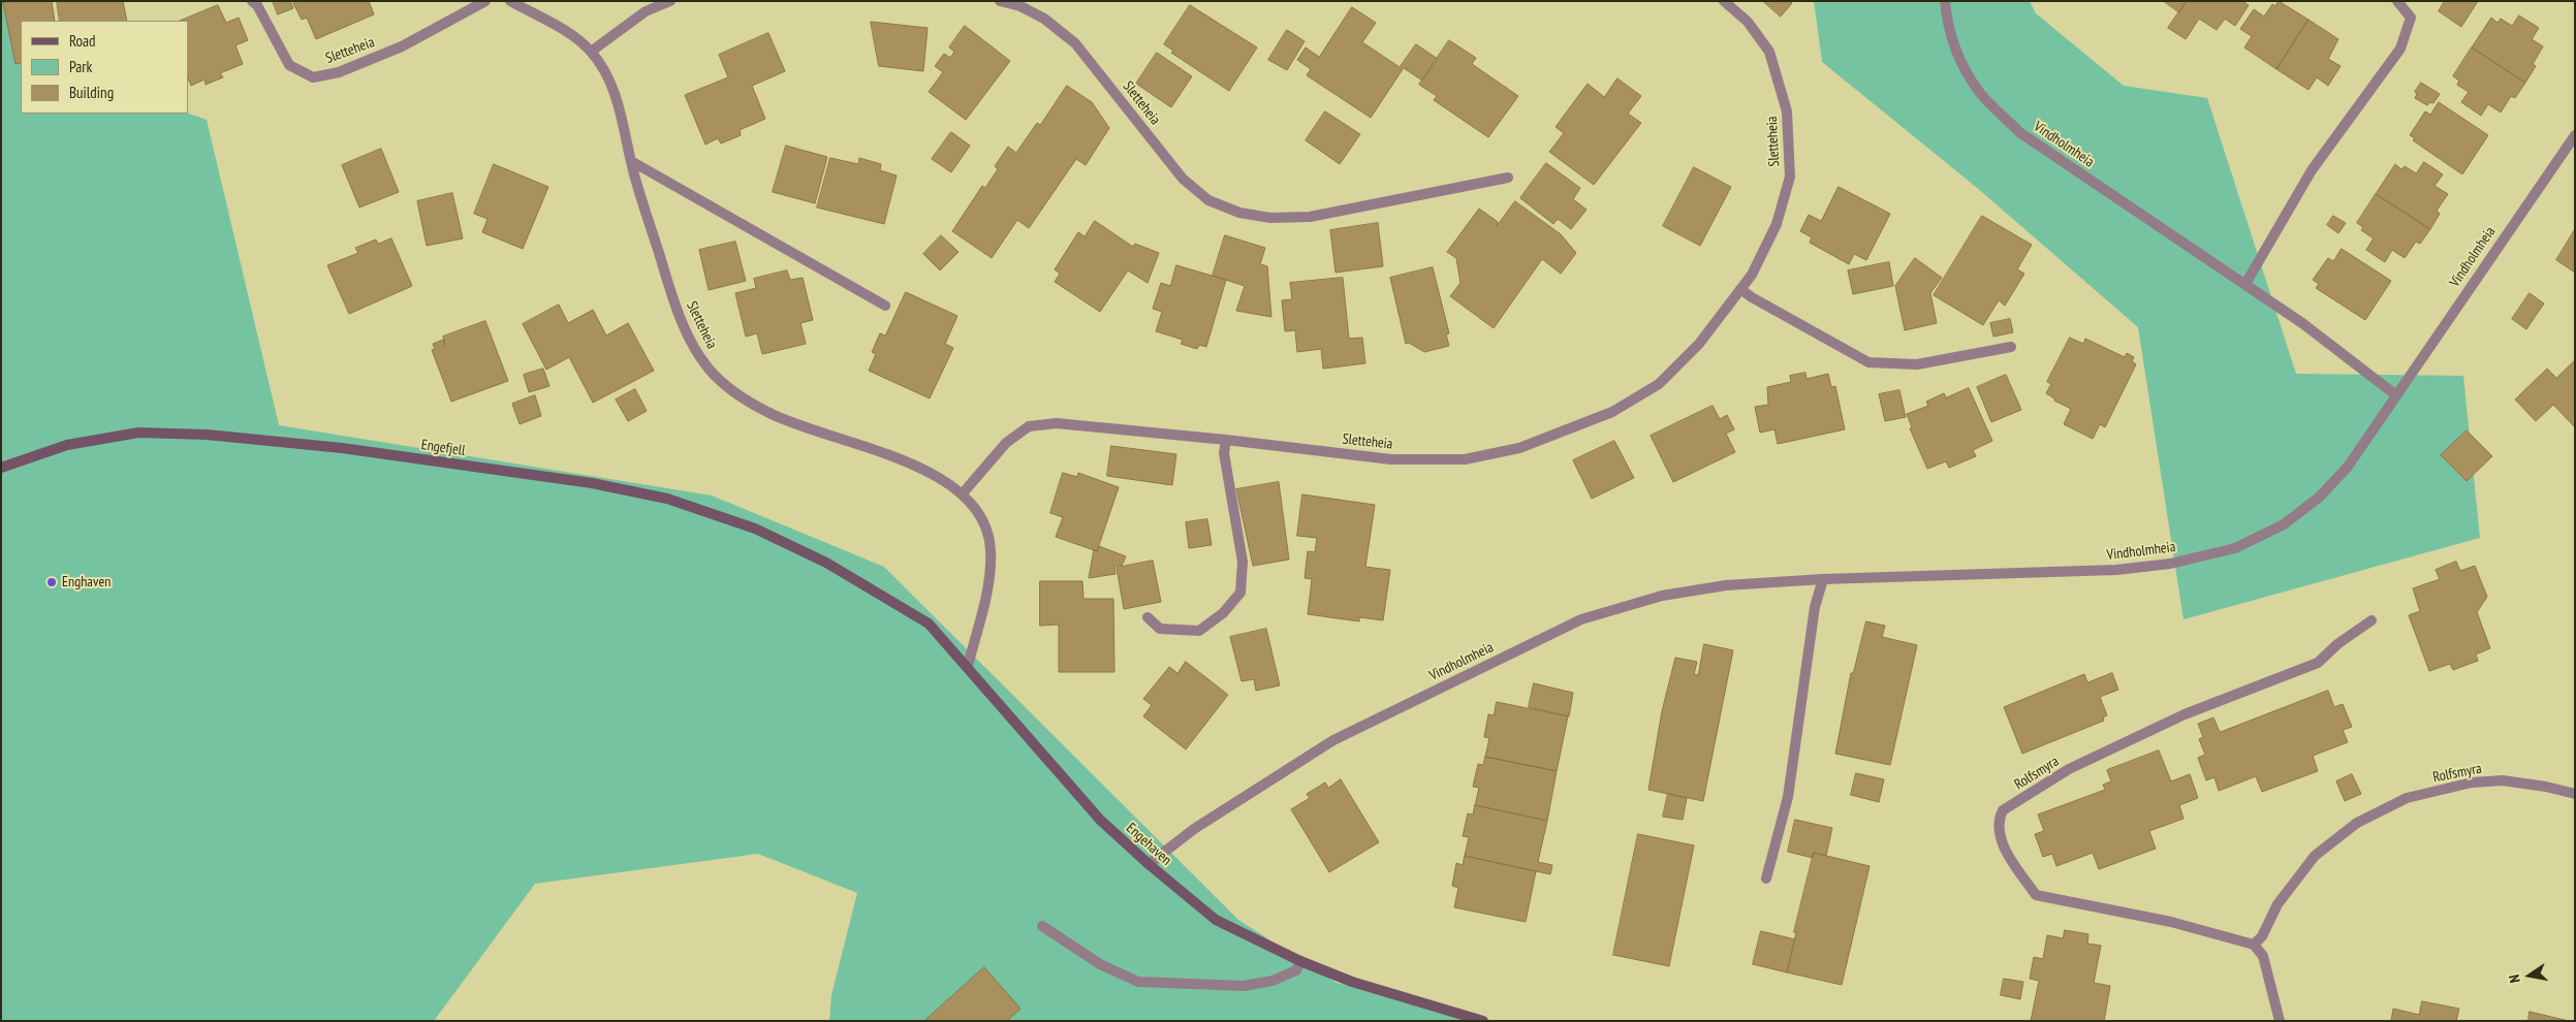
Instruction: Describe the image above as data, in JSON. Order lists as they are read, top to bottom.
{
  "streets": {
    "street": [
      "Sletteheia",
      "Vindholmheia",
      "Engefjell",
      "Rolfsmyra",
      "Engehaven"
    ]
  },
  "crossings": [
    ["Sletteheia", "Engehaven"],
    ["Vindholmheia", "Engehaven"],
    ["Engefjell", "Engehaven"]
  ],
  "places": ["Enghaven"],
  "legend": ["Road", "Park", "Building"],
  "north": "left"
}
